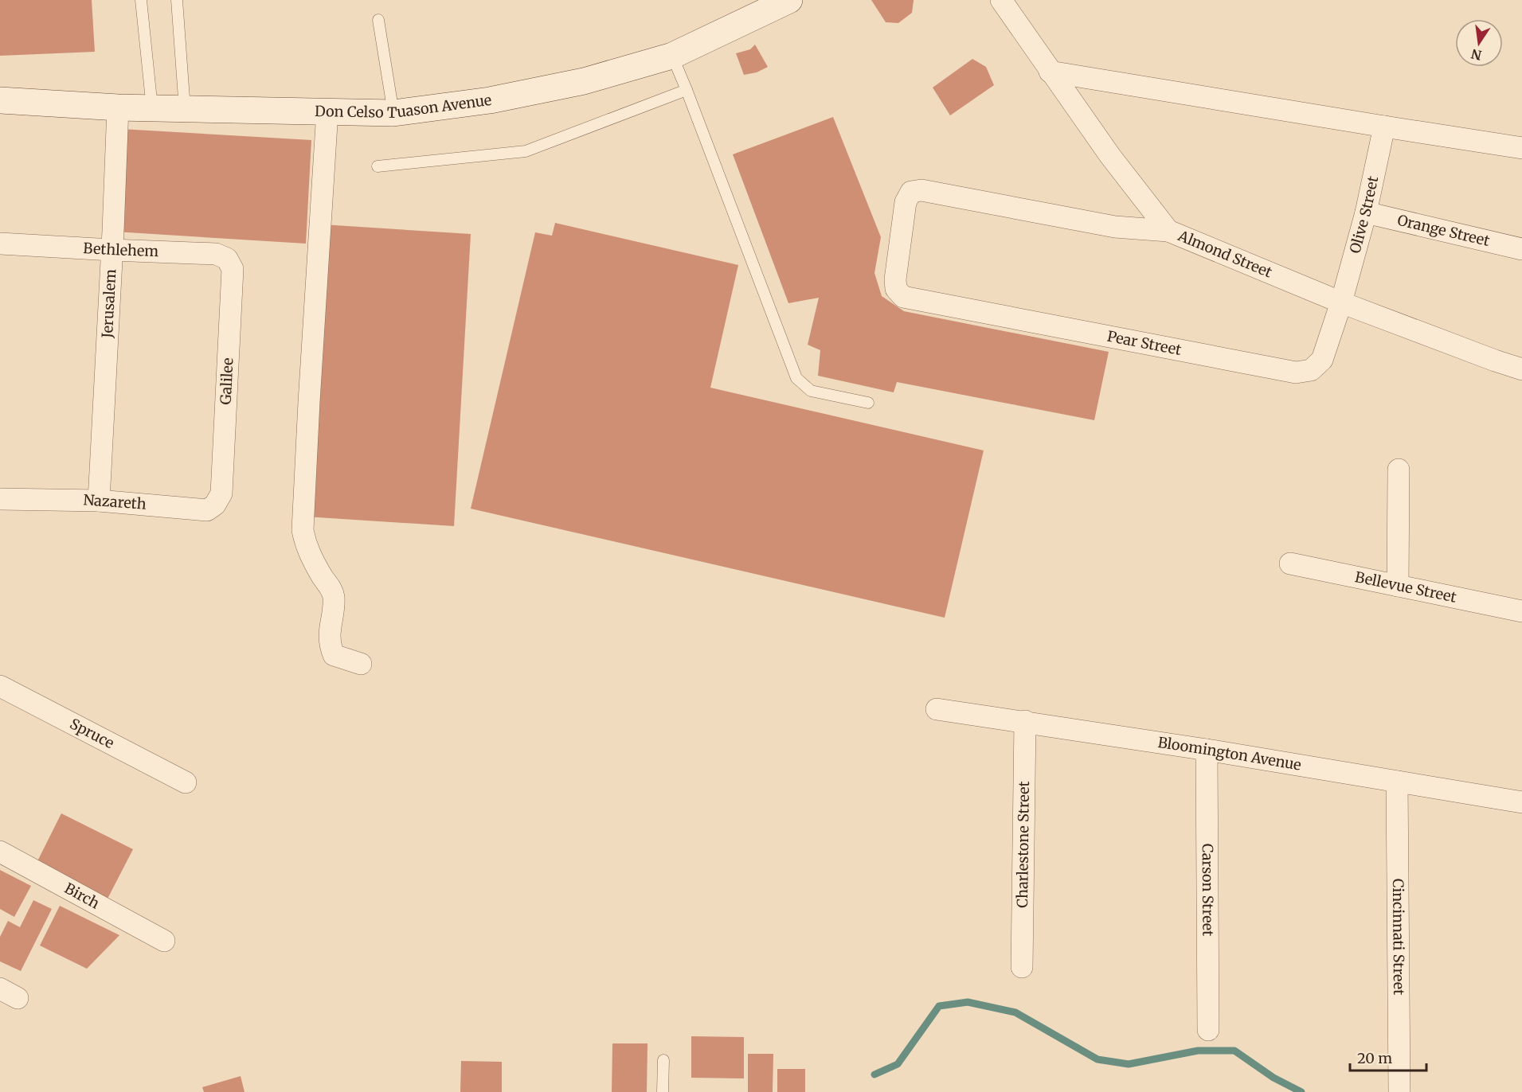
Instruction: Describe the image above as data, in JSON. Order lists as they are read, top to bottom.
{
  "streets": {
    "street": [
      "Don Celso Tuason Avenue",
      "Olive Street",
      "Orange Street",
      "Bethlehem",
      "Almond Street",
      "Jerusalem",
      "Pear Street",
      "Galilee",
      "Nazareth",
      "Bellevue Street",
      "Spruce",
      "Bloomington Avenue",
      "Charlestone Street",
      "Carson Street",
      "Birch",
      "Cincinnati Street"
    ]
  },
  "crossings": [
    ["Don Celso Tuason Avenue", "Jerusalem"],
    ["Olive Street", "Orange Street"],
    ["Olive Street", "Almond Street"],
    ["Olive Street", "Pear Street"],
    ["Bethlehem", "Jerusalem"],
    ["Bethlehem", "Galilee"],
    ["Almond Street", "Pear Street"],
    ["Jerusalem", "Nazareth"],
    ["Galilee", "Nazareth"],
    ["Bloomington Avenue", "Charlestone Street"],
    ["Bloomington Avenue", "Carson Street"],
    ["Bloomington Avenue", "Cincinnati Street"]
  ],
  "scale_bar": "20 m",
  "north": "bottom"
}
